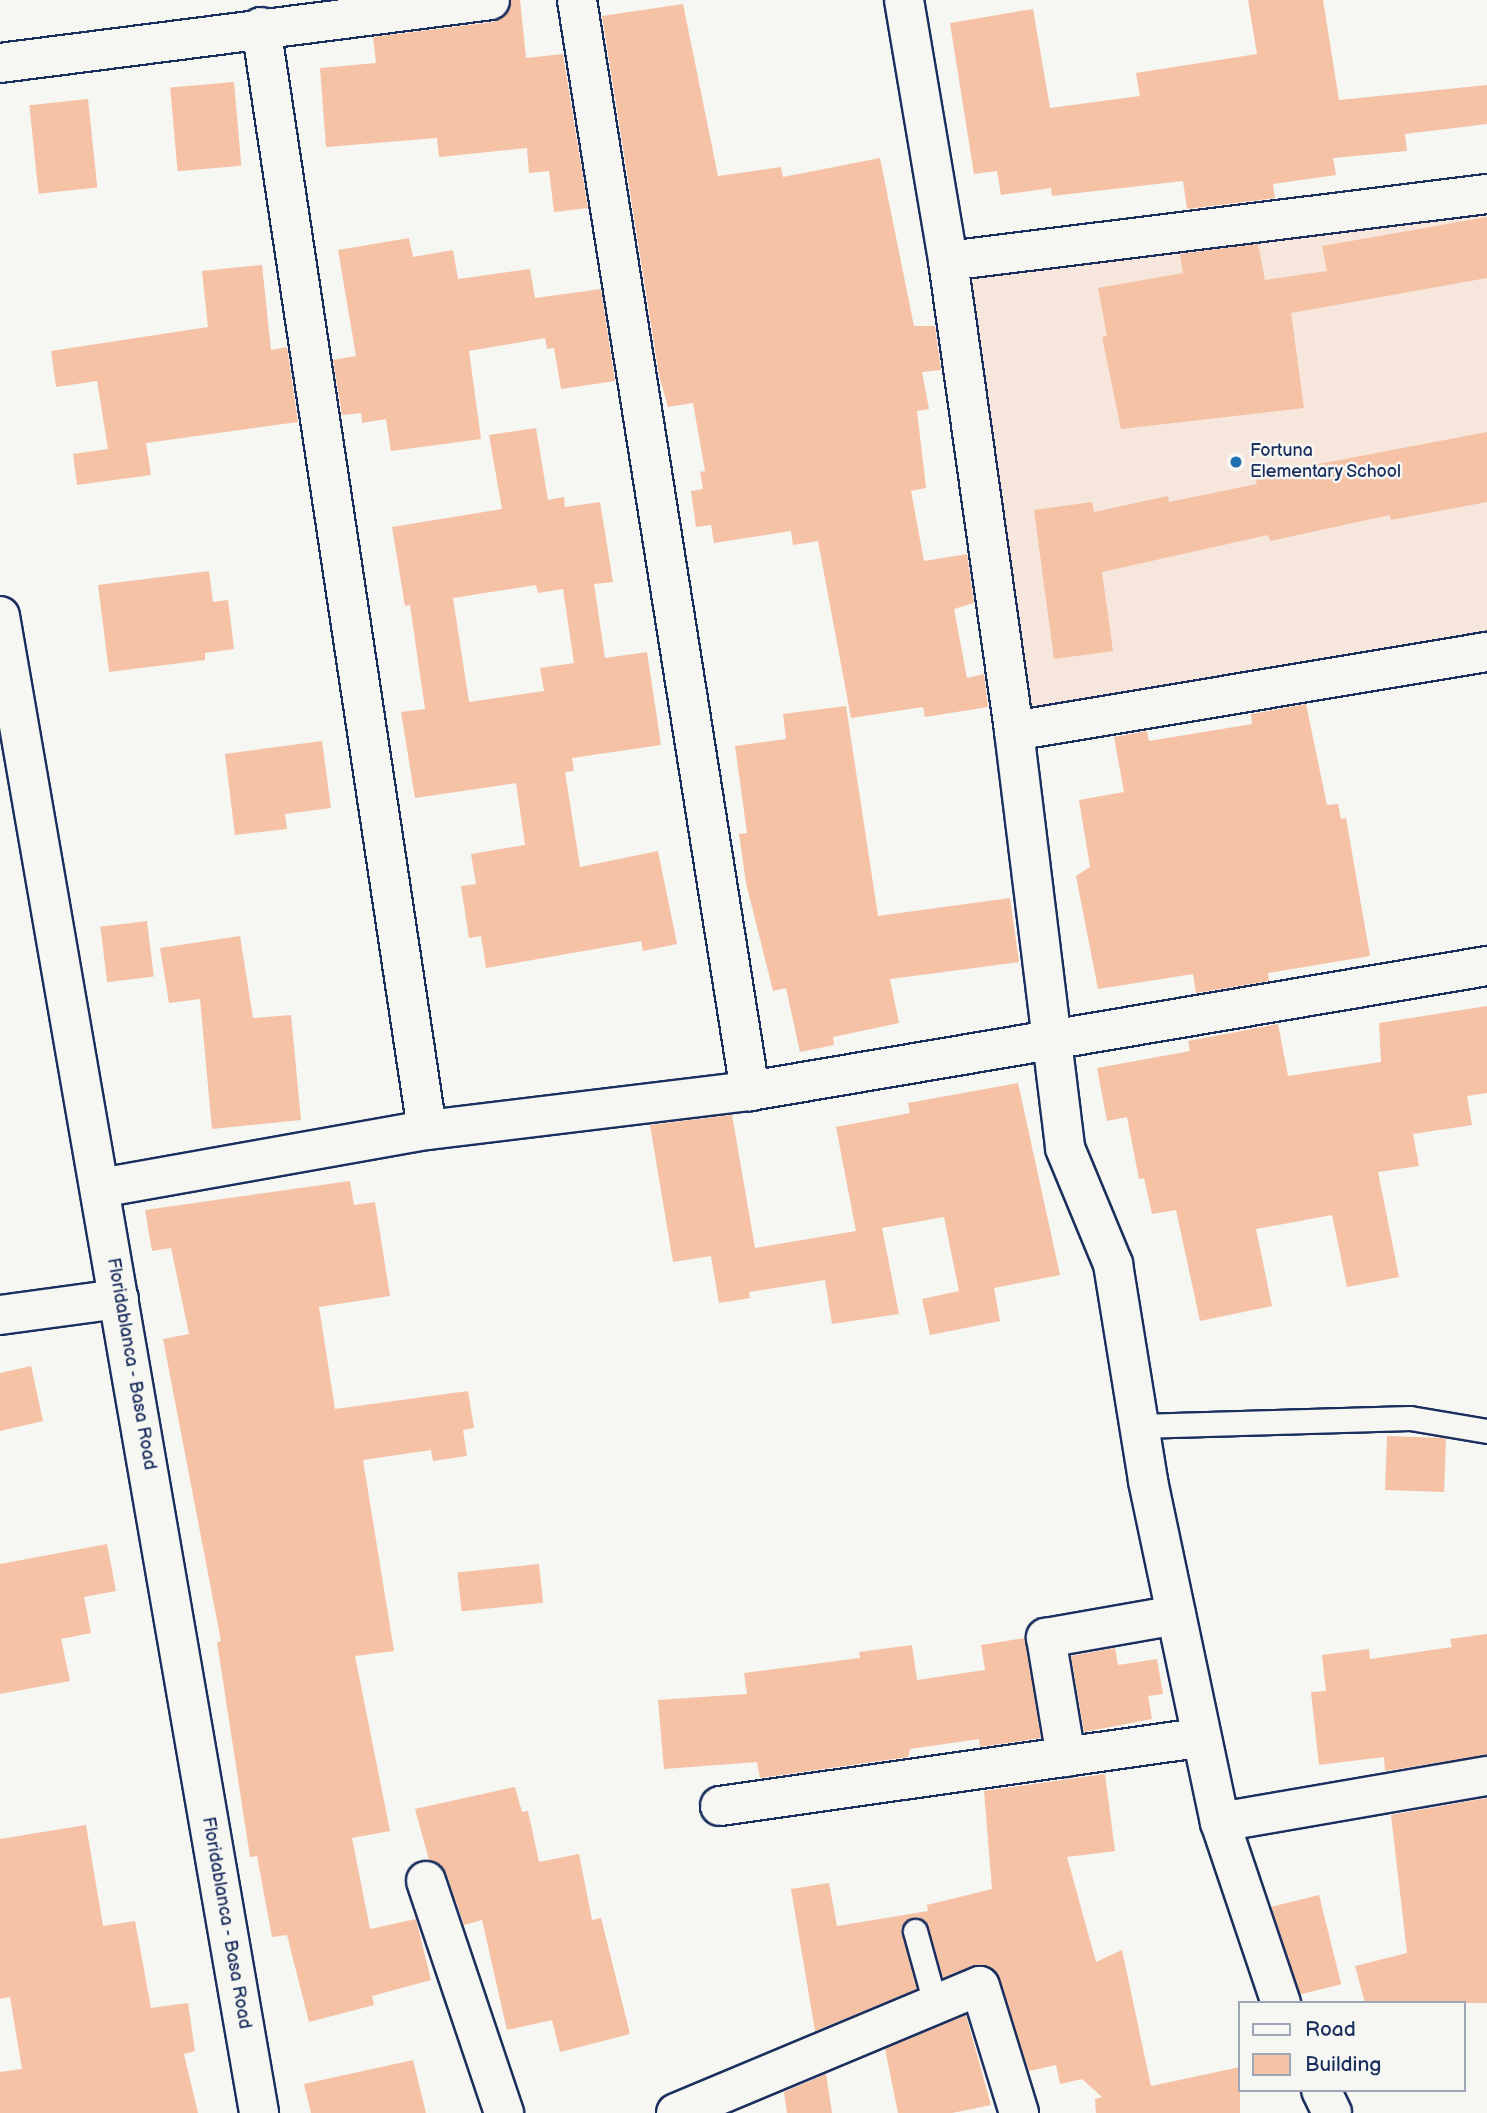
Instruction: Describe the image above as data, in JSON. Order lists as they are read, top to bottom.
{
  "streets": {
    "street": ["Floridablanca - Basa Road"]
  },
  "places": ["Fortuna Elementary School"],
  "legend": ["Road", "Building"]
}
